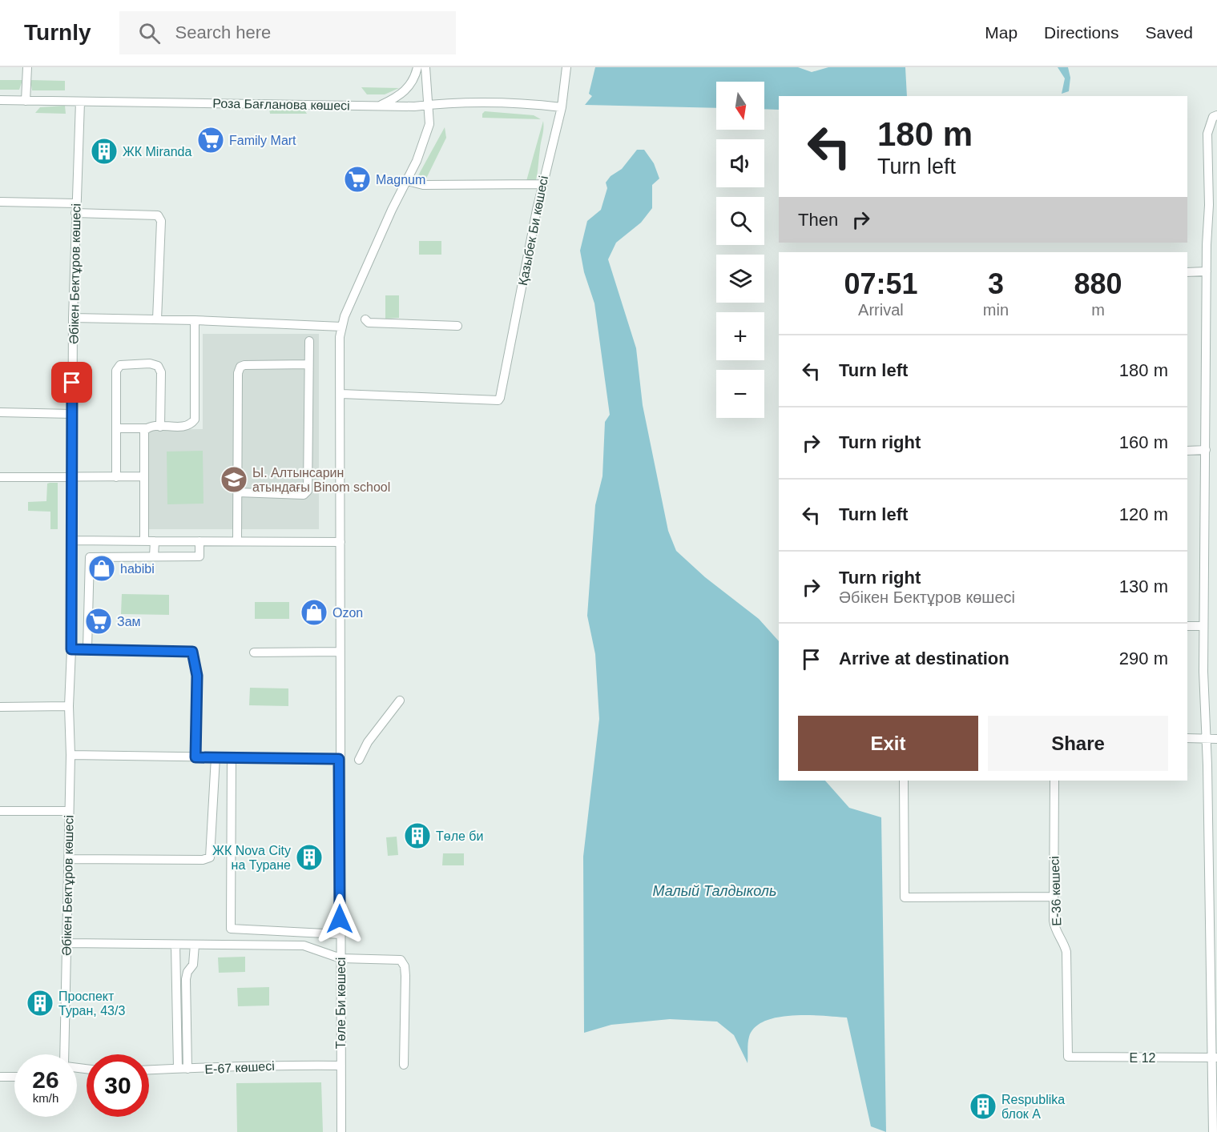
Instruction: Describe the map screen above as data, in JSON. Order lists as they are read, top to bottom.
{
  "streets": {
    "street": [
      "Роза Бағланова көшесі",
      "Қазыбек Би көшесі",
      "Әбікен Бектұров көшесі",
      "Е-36 көшесі",
      "Төле Би көшесі",
      "E 12",
      "Е-67 көшесі"
    ]
  },
  "crossings": [
    ["Роза Бағланова көшесі", "Қазыбек Би көшесі"],
    ["Роза Бағланова көшесі", "Әбікен Бектұров көшесі"],
    ["Қазыбек Би көшесі", "Төле Би көшесі"],
    ["Е-36 көшесі", "E 12"],
    ["Төле Би көшесі", "Е-67 көшесі"]
  ],
  "water": ["Малый Талдыколь"],
  "places": {
    "supermarket": ["Family Mart", "Magnum", "Зам"],
    "building": [
      "ЖК Miranda",
      "Төле би",
      "ЖК Nova City на Туране",
      "Проспект Туран, 43/3",
      "Respublika блок А"
    ],
    "school or university": ["Ы. Алтынсарин атындағы Binom school"],
    "shop": ["habibi", "Ozon"]
  },
  "north": "bottom",
  "page": {
    "header": "Turnly",
    "search": "Search here",
    "nav": ["Map", "Directions", "Saved"],
    "map_buttons": ["+", "−"],
    "turn": ["180 m", "Turn left"],
    "then": "Then",
    "eta": [
      "07:51",
      "Arrival",
      "3",
      "min",
      "880",
      "m"
    ],
    "list": [
      {
        "name": "Turn left",
        "value": "180 m"
      },
      {
        "name": "Turn right",
        "value": "160 m"
      },
      {
        "name": "Turn left",
        "value": "120 m"
      },
      {
        "name": "Turn right",
        "note": "Әбікен Бектұров көшесі",
        "value": "130 m"
      },
      {
        "name": "Arrive at destination",
        "value": "290 m"
      }
    ],
    "buttons": ["Exit", "Share"],
    "speed": "26 km/h",
    "limit": "30"
  }
}
